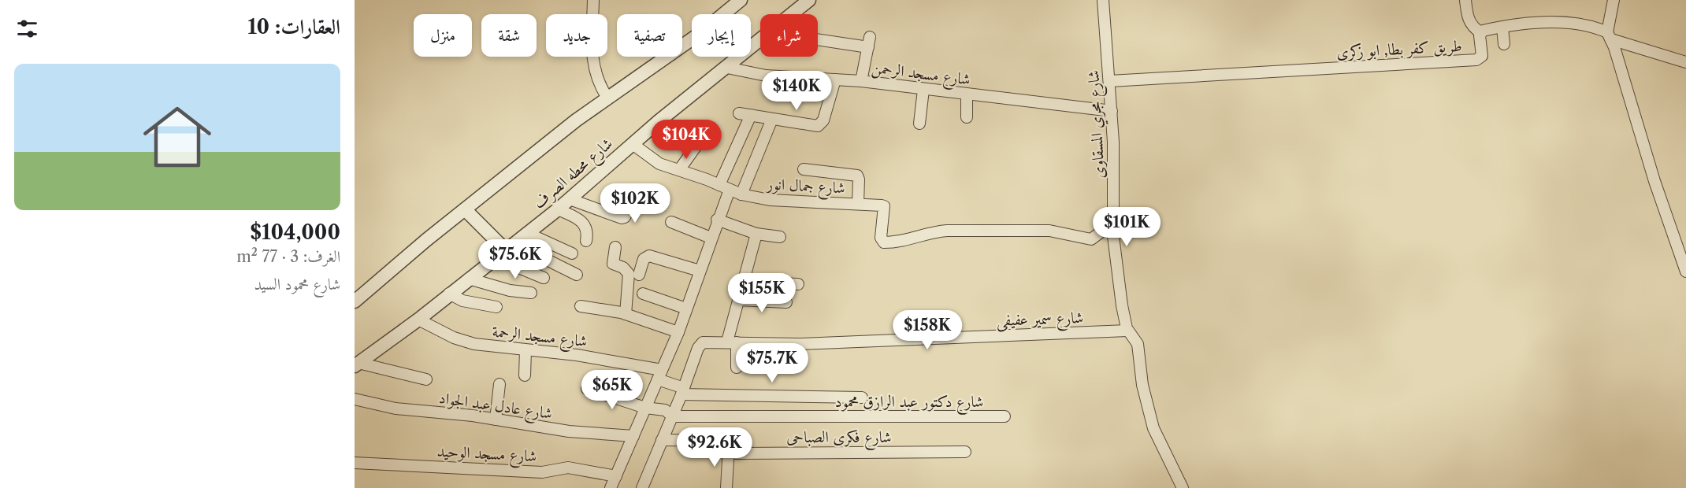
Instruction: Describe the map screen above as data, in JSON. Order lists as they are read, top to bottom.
{
  "streets": {
    "street": [
      "طريق كفر بطا, ابو زكرى",
      "شارع مسجد الرحمن",
      "شارع مجري المسقاوى",
      "شارع محطه الصرف",
      "شارع جمال انور",
      "شارع سمير عفيفى",
      "شارع مسجد الرحمة",
      "شارع دكتور عبد الرازق محمود",
      "شارع عادل عبد الجواد",
      "شارع فكرى الصباحى",
      "شارع مسجد الوحيد"
    ]
  },
  "crossings": [
    ["طريق كفر بطا, ابو زكرى", "شارع مجري المسقاوى"],
    ["شارع مسجد الرحمن", "شارع مجري المسقاوى"],
    ["شارع مسجد الرحمن", "شارع محطه الصرف"],
    ["شارع مجري المسقاوى", "شارع جمال انور"],
    ["شارع مجري المسقاوى", "شارع سمير عفيفى"],
    ["شارع محطه الصرف", "شارع جمال انور"],
    ["شارع محطه الصرف", "شارع مسجد الرحمة"],
    ["شارع سمير عفيفى", "شارع مسجد الرحمة"]
  ],
  "page": {
    "heading": "العقارات: 10",
    "chip": [
      "شراء",
      "إيجار",
      "تصفية",
      "جديد",
      "شقة",
      "منزل"
    ],
    "list": [
      {
        "name": "$104,000",
        "note": "الغرف: 3 · 77 m² · شارع محمود السيد"
      }
    ],
    "price": [
      "$140K",
      "$104K",
      "$102K",
      "$101K",
      "$75.6K",
      "$155K",
      "$158K",
      "$75.7K",
      "$65K",
      "$92.6K"
    ]
  }
}
